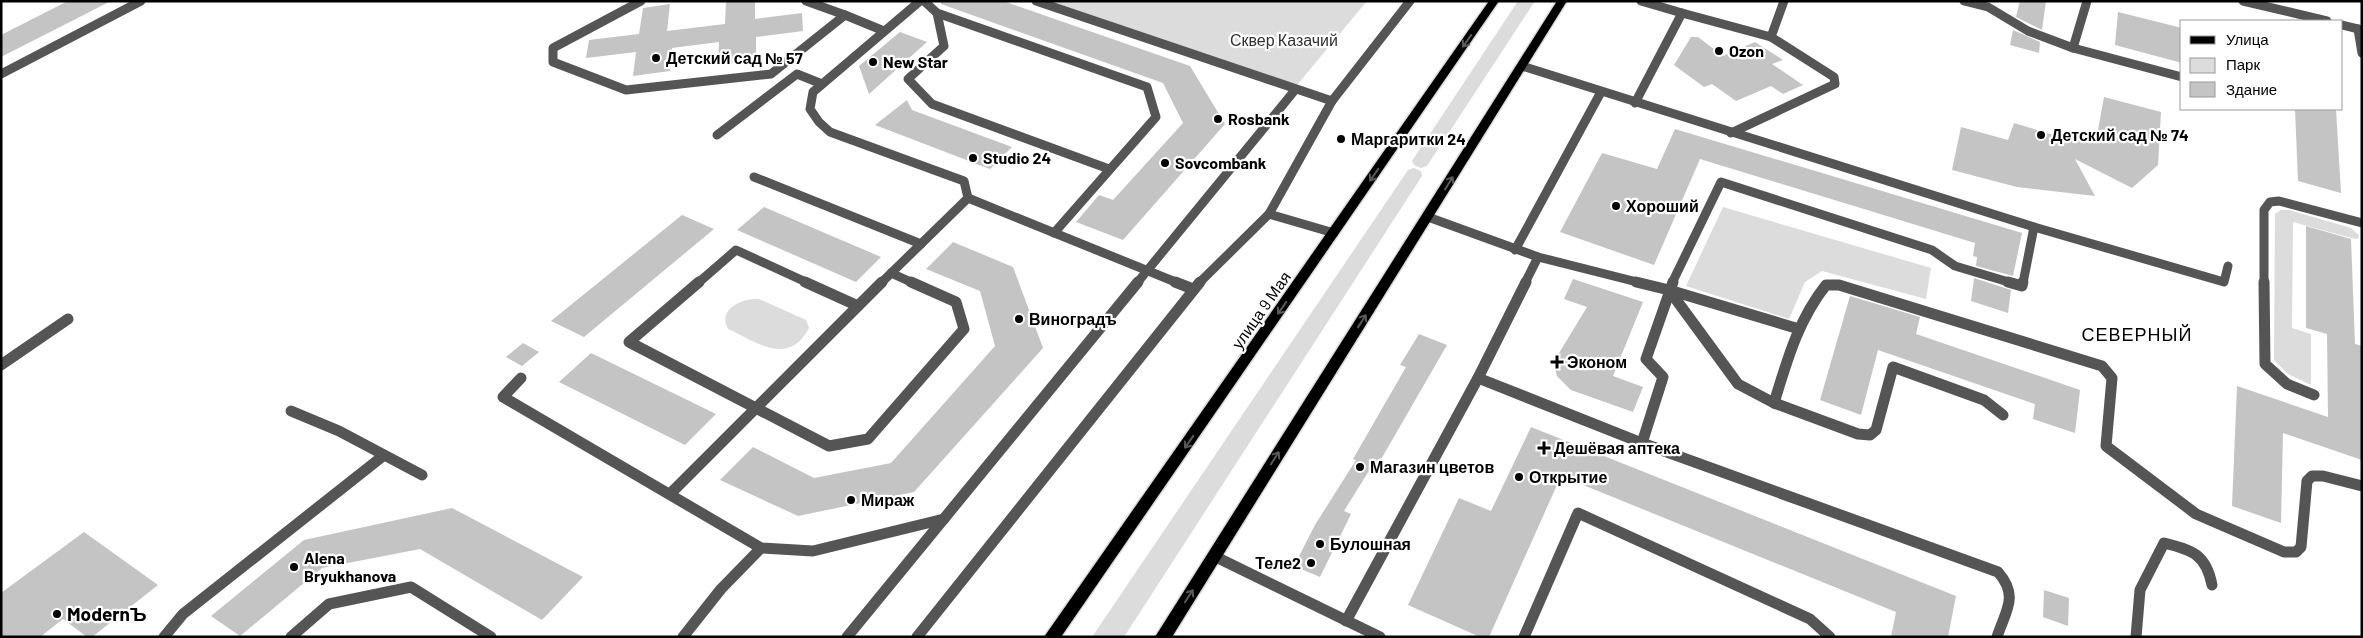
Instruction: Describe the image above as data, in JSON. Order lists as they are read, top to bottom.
{
  "streets": {
    "main road": ["улица 9 Мая"]
  },
  "districts": ["СЕВЕРНЫЙ"],
  "parks": ["Сквер Казачий"],
  "places": {
    "other": [
      "Ozon",
      "Детский сад № 57",
      "New Star",
      "Rosbank",
      "Детский сад № 74",
      "Маргаритки 24",
      "Studio 24",
      "Sovcombank",
      "Хороший",
      "Виноградъ",
      "Магазин цветов",
      "Открытие",
      "Мираж",
      "Булошная",
      "Теле2",
      "Alena Bryukhanova",
      "ModernЪ"
    ],
    "health": ["Эконом", "Дешёвая аптека"]
  },
  "legend": ["Улица", "Парк", "Здание"]
}
